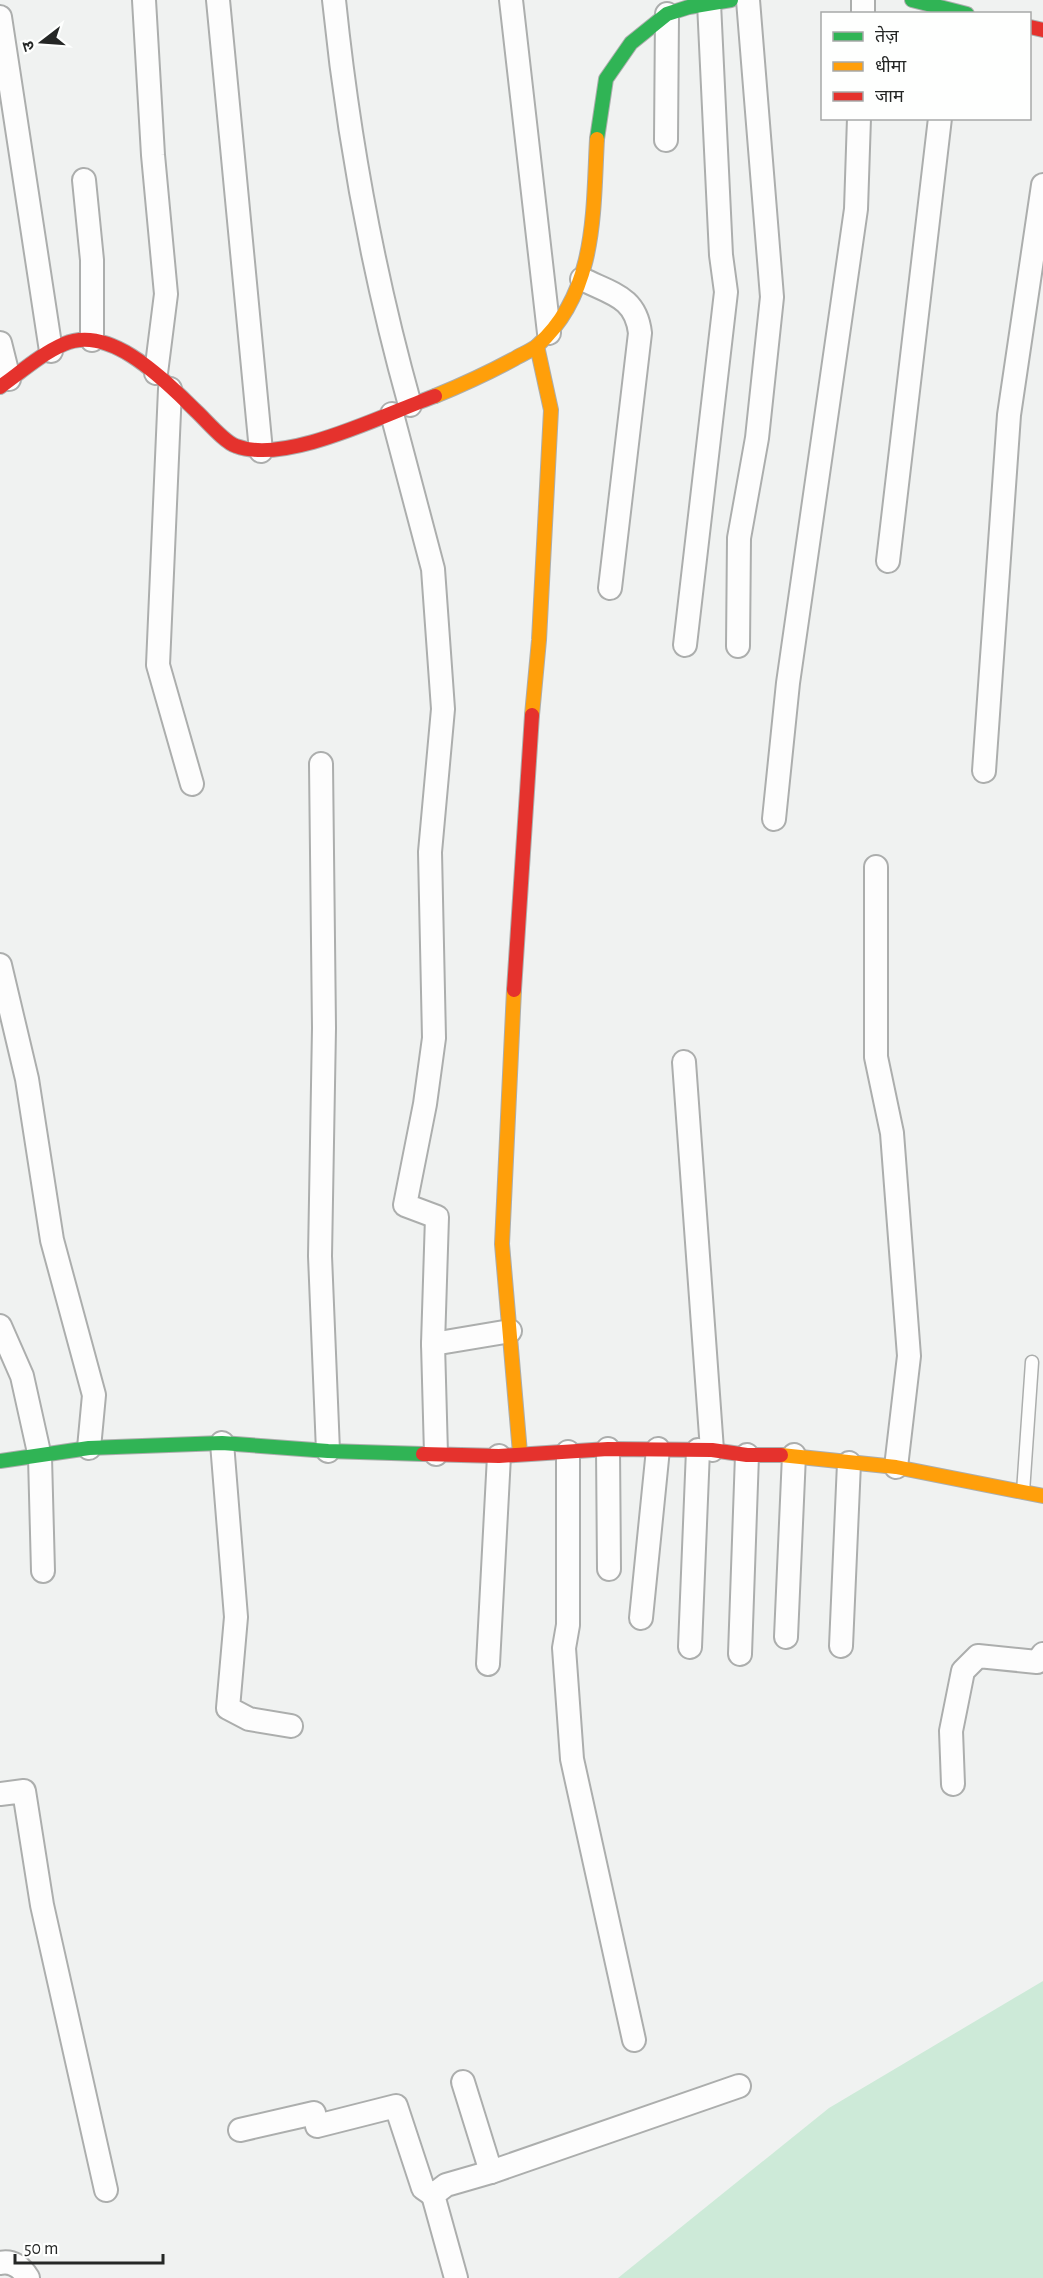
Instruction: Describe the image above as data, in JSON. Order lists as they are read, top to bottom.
{
  "legend": ["तेज़", "धीमा", "जाम"],
  "scale_bar": "50 m",
  "north": "left"
}
